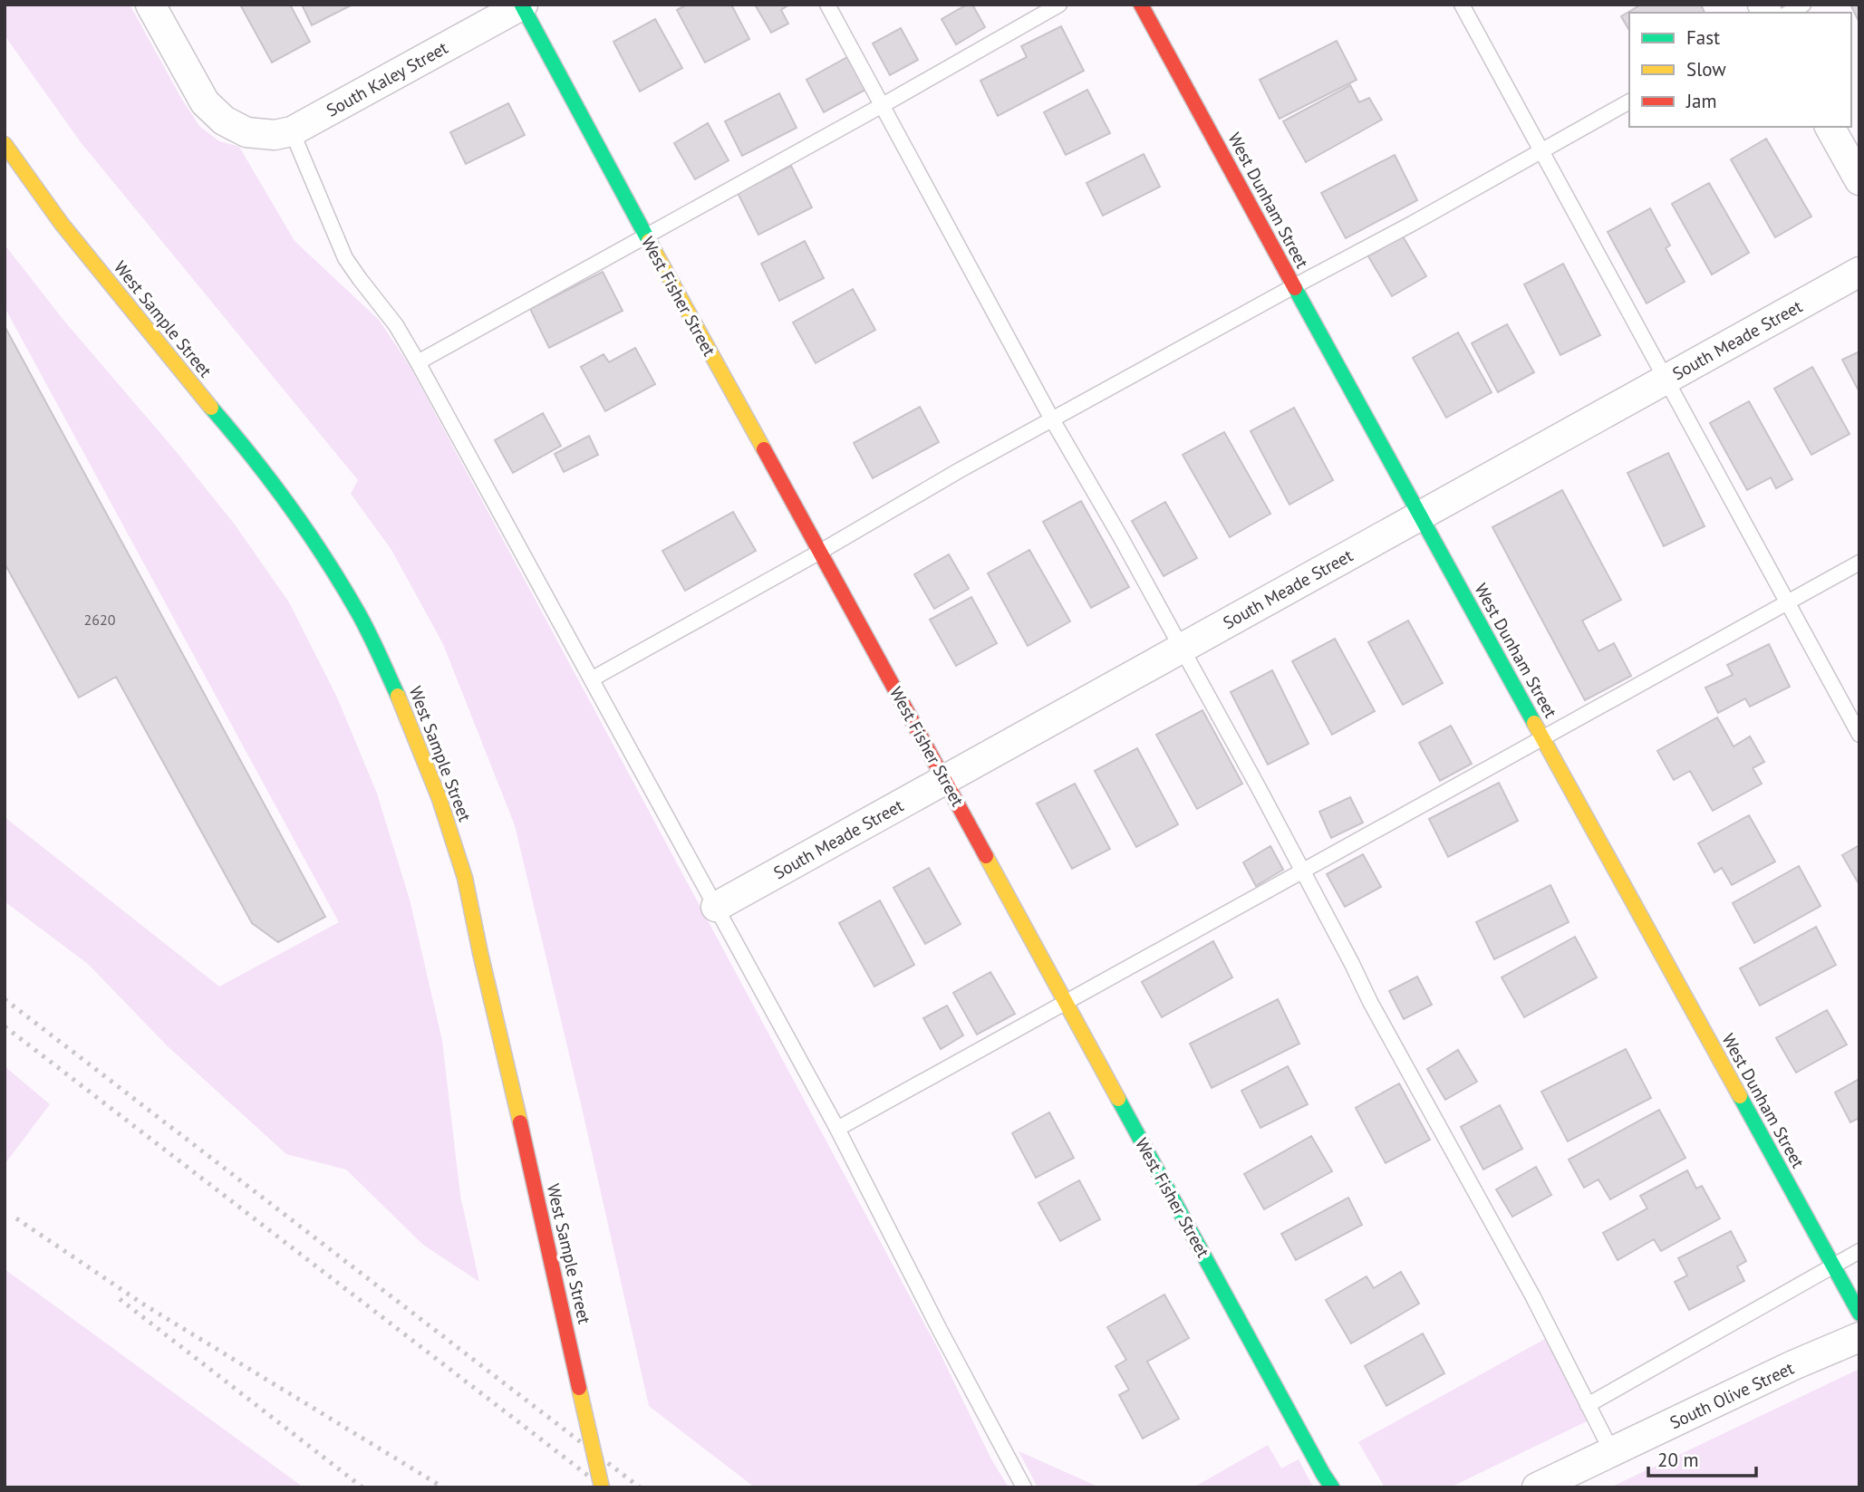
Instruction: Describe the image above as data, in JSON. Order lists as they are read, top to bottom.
{
  "streets": {
    "street": [
      "South Kaley Street",
      "West Dunham Street",
      "West Fisher Street",
      "West Sample Street",
      "South Meade Street",
      "South Olive Street"
    ]
  },
  "crossings": [
    ["South Kaley Street", "West Fisher Street"],
    ["West Dunham Street", "South Meade Street"],
    ["West Fisher Street", "South Meade Street"]
  ],
  "house_numbers": ["2620"],
  "legend": ["Fast", "Slow", "Jam"],
  "scale_bar": "20 m"
}
